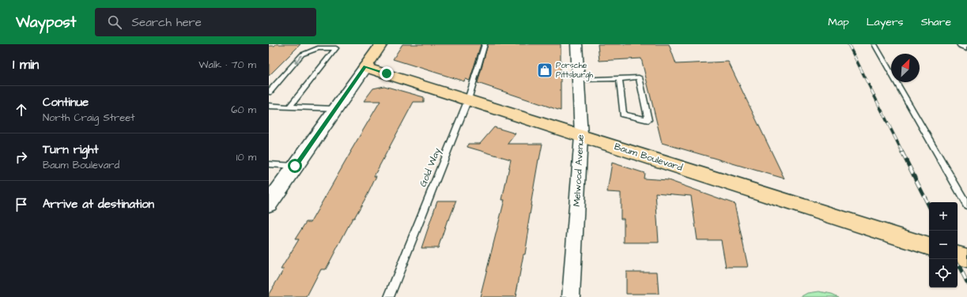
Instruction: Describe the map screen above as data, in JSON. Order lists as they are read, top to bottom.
{
  "streets": {
    "main road": ["Baum Boulevard"],
    "street": ["Melwood Avenue"],
    "lane": ["Gold Way"]
  },
  "crossings": [
    ["Baum Boulevard", "Gold Way"],
    ["Baum Boulevard", "Melwood Avenue"]
  ],
  "places": {
    "shop": ["Porsche Pittsburgh"]
  },
  "north": "top right",
  "page": {
    "header": "Waypost",
    "search": "Search here",
    "nav": ["Map", "Layers", "Share"],
    "heading": ["1 min", "Walk · 70 m"],
    "list": [
      ["Continue", "North Craig Street", "60 m"],
      ["Turn right", "Baum Boulevard", "10 m"],
      "Arrive at destination"
    ],
    "map_buttons": ["+", "−"]
  }
}
